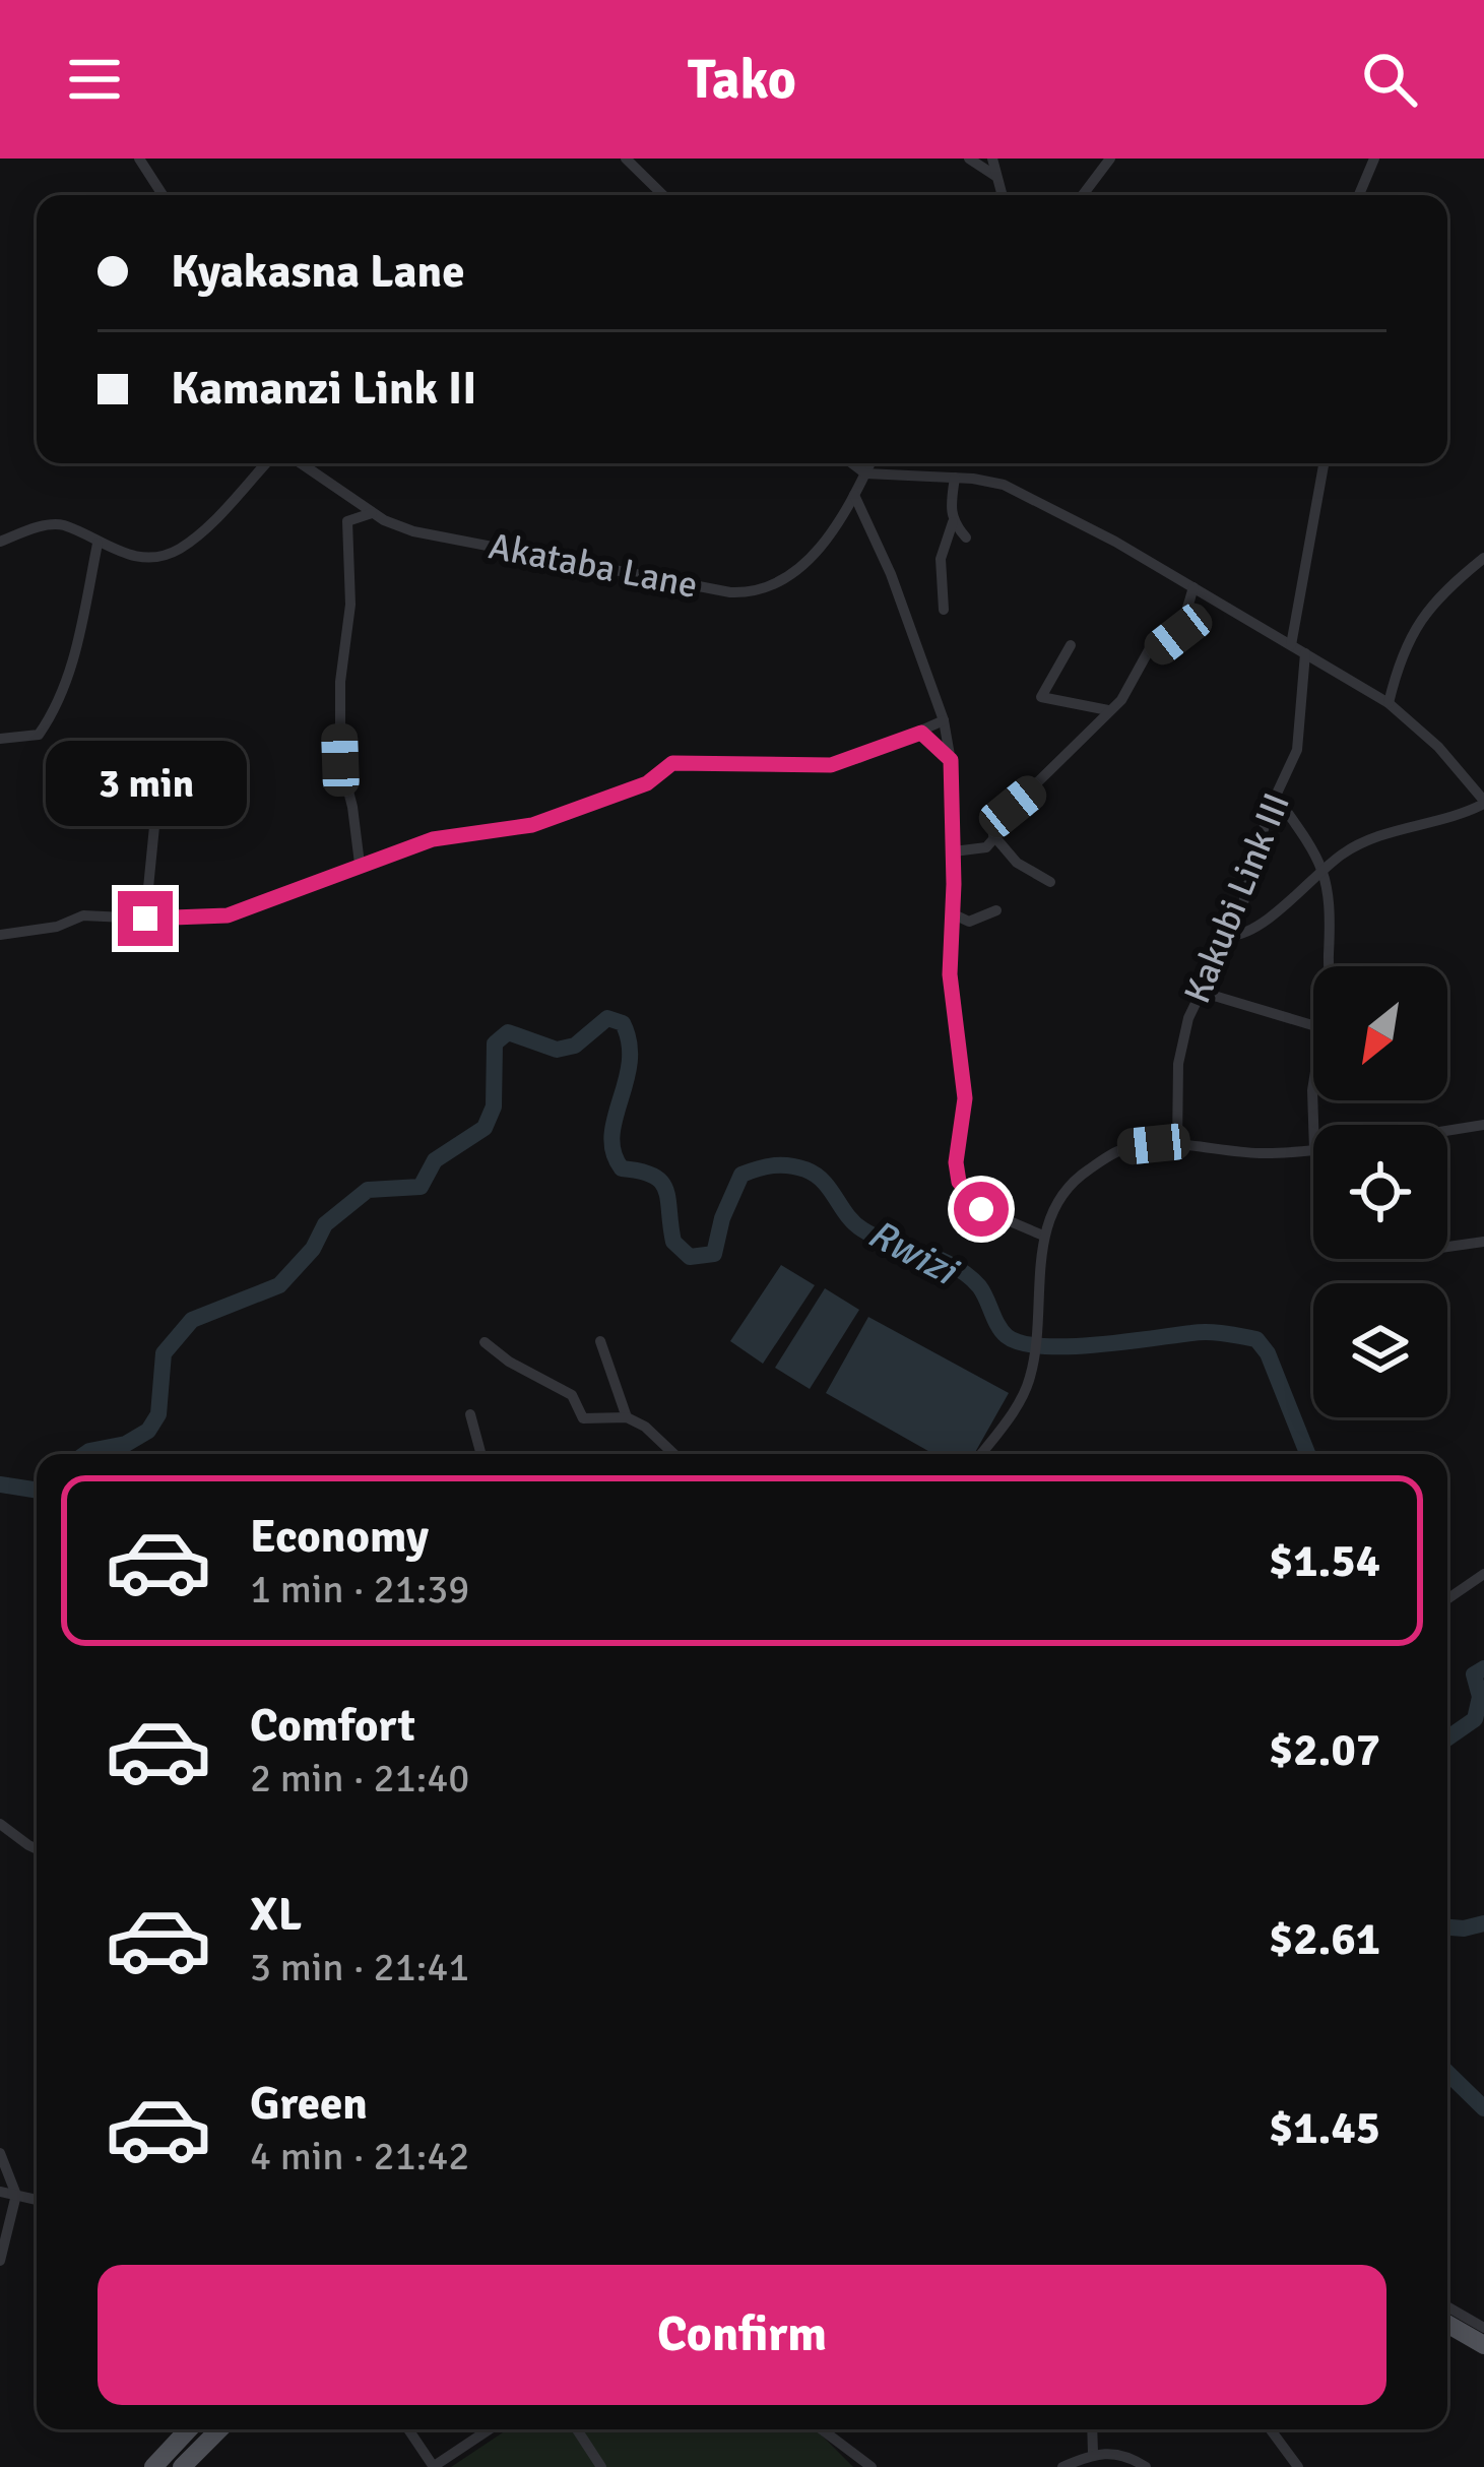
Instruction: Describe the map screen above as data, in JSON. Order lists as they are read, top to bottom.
{
  "streets": {
    "street": ["Akataba Lane", "Kakubi Link III"]
  },
  "water": ["Rwizi"],
  "north": "bottom left",
  "page": {
    "header": "Tako",
    "banner": ["Kyakasna Lane", "Kamanzi Link II"],
    "bubble": "3 min",
    "list": [
      {
        "name": "Economy",
        "note": "1 min · 21:39",
        "value": "$1.54"
      },
      {
        "name": "Comfort",
        "note": "2 min · 21:40",
        "value": "$2.07"
      },
      {
        "name": "XL",
        "note": "3 min · 21:41",
        "value": "$2.61"
      },
      {
        "name": "Green",
        "note": "4 min · 21:42",
        "value": "$1.45"
      }
    ],
    "buttons": "Confirm"
  }
}
